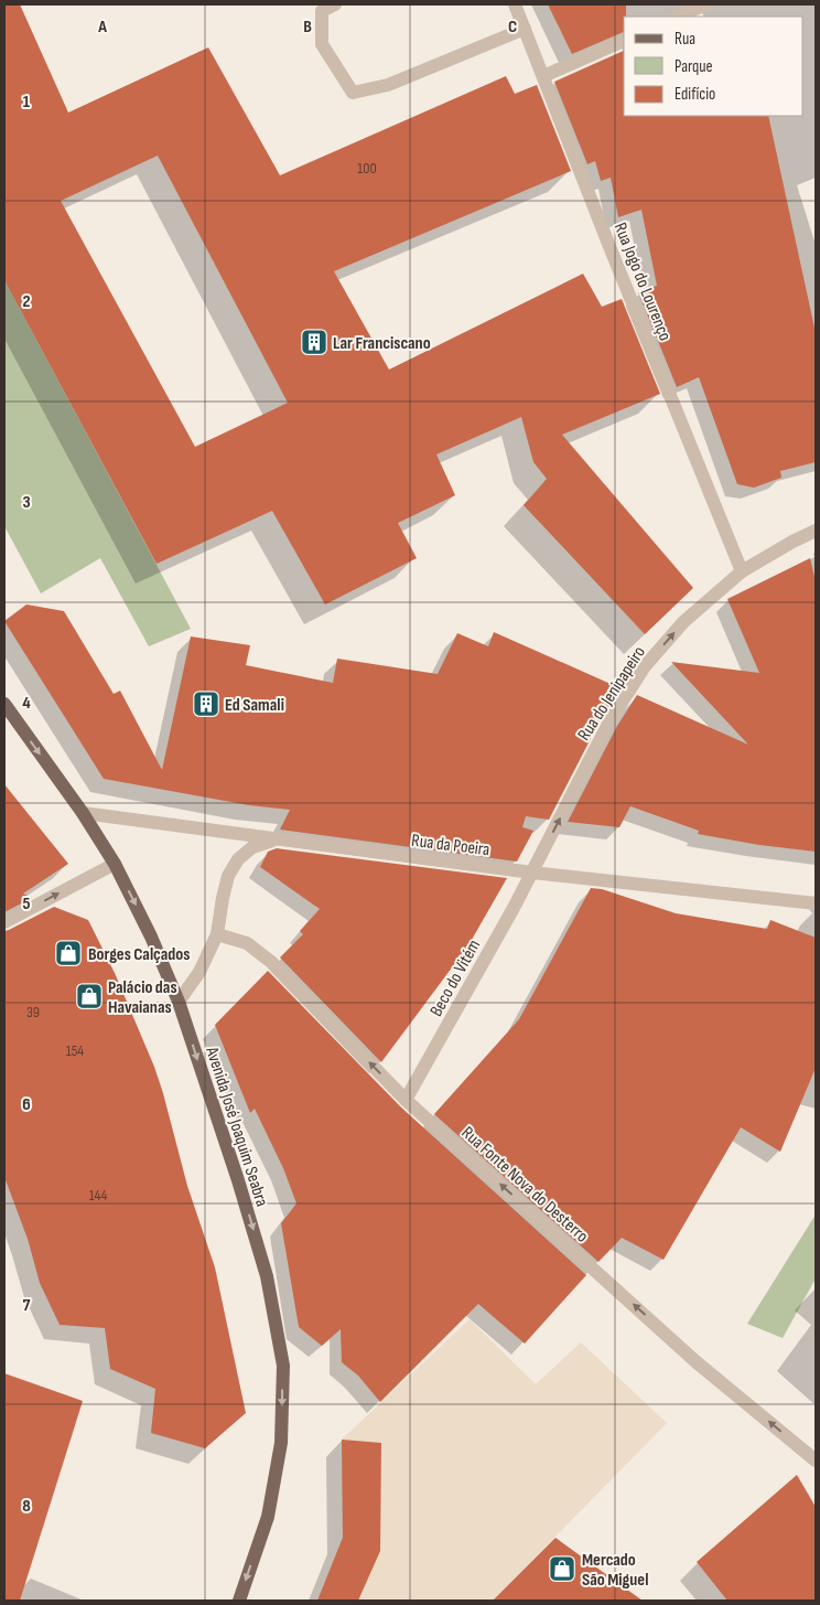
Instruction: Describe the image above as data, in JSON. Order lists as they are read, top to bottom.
{
  "streets": {
    "main road": ["Avenida José Joaquim Seabra"],
    "street": [
      "Rua Jogo do Lourenço",
      "Rua do Jenipapeiro",
      "Rua da Poeira",
      "Beco do Vitém",
      "Rua Fonte Nova do Desterro"
    ]
  },
  "crossings": [
    ["Rua Jogo do Lourenço", "Rua do Jenipapeiro"],
    ["Rua do Jenipapeiro", "Rua da Poeira"],
    ["Rua do Jenipapeiro", "Beco do Vitém"],
    ["Rua da Poeira", "Beco do Vitém"],
    ["Rua da Poeira", "Avenida José Joaquim Seabra"],
    ["Beco do Vitém", "Rua Fonte Nova do Desterro"]
  ],
  "one_way": ["Rua do Jenipapeiro", "Avenida José Joaquim Seabra", "Rua Fonte Nova do Desterro"],
  "places": {
    "building": ["Lar Franciscano", "Ed Samali"],
    "shop": ["Borges Calçados", "Palácio das Havaianas", "Mercado São Miguel"]
  },
  "house_numbers": [
    "100",
    "39",
    "154",
    "144"
  ],
  "legend": ["Rua", "Parque", "Edifício"],
  "grid": {
    "columns": ["A", "B", "C"],
    "rows": [
      "1",
      "2",
      "3",
      "4",
      "5",
      "6",
      "7",
      "8"
    ]
  }
}
